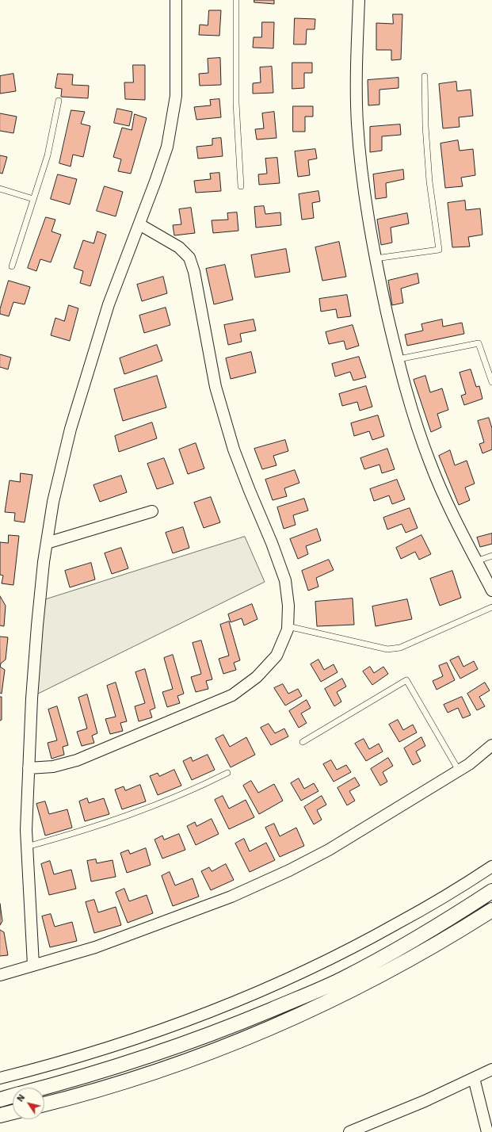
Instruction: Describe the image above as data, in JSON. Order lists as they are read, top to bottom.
{
  "north": "top left"
}
